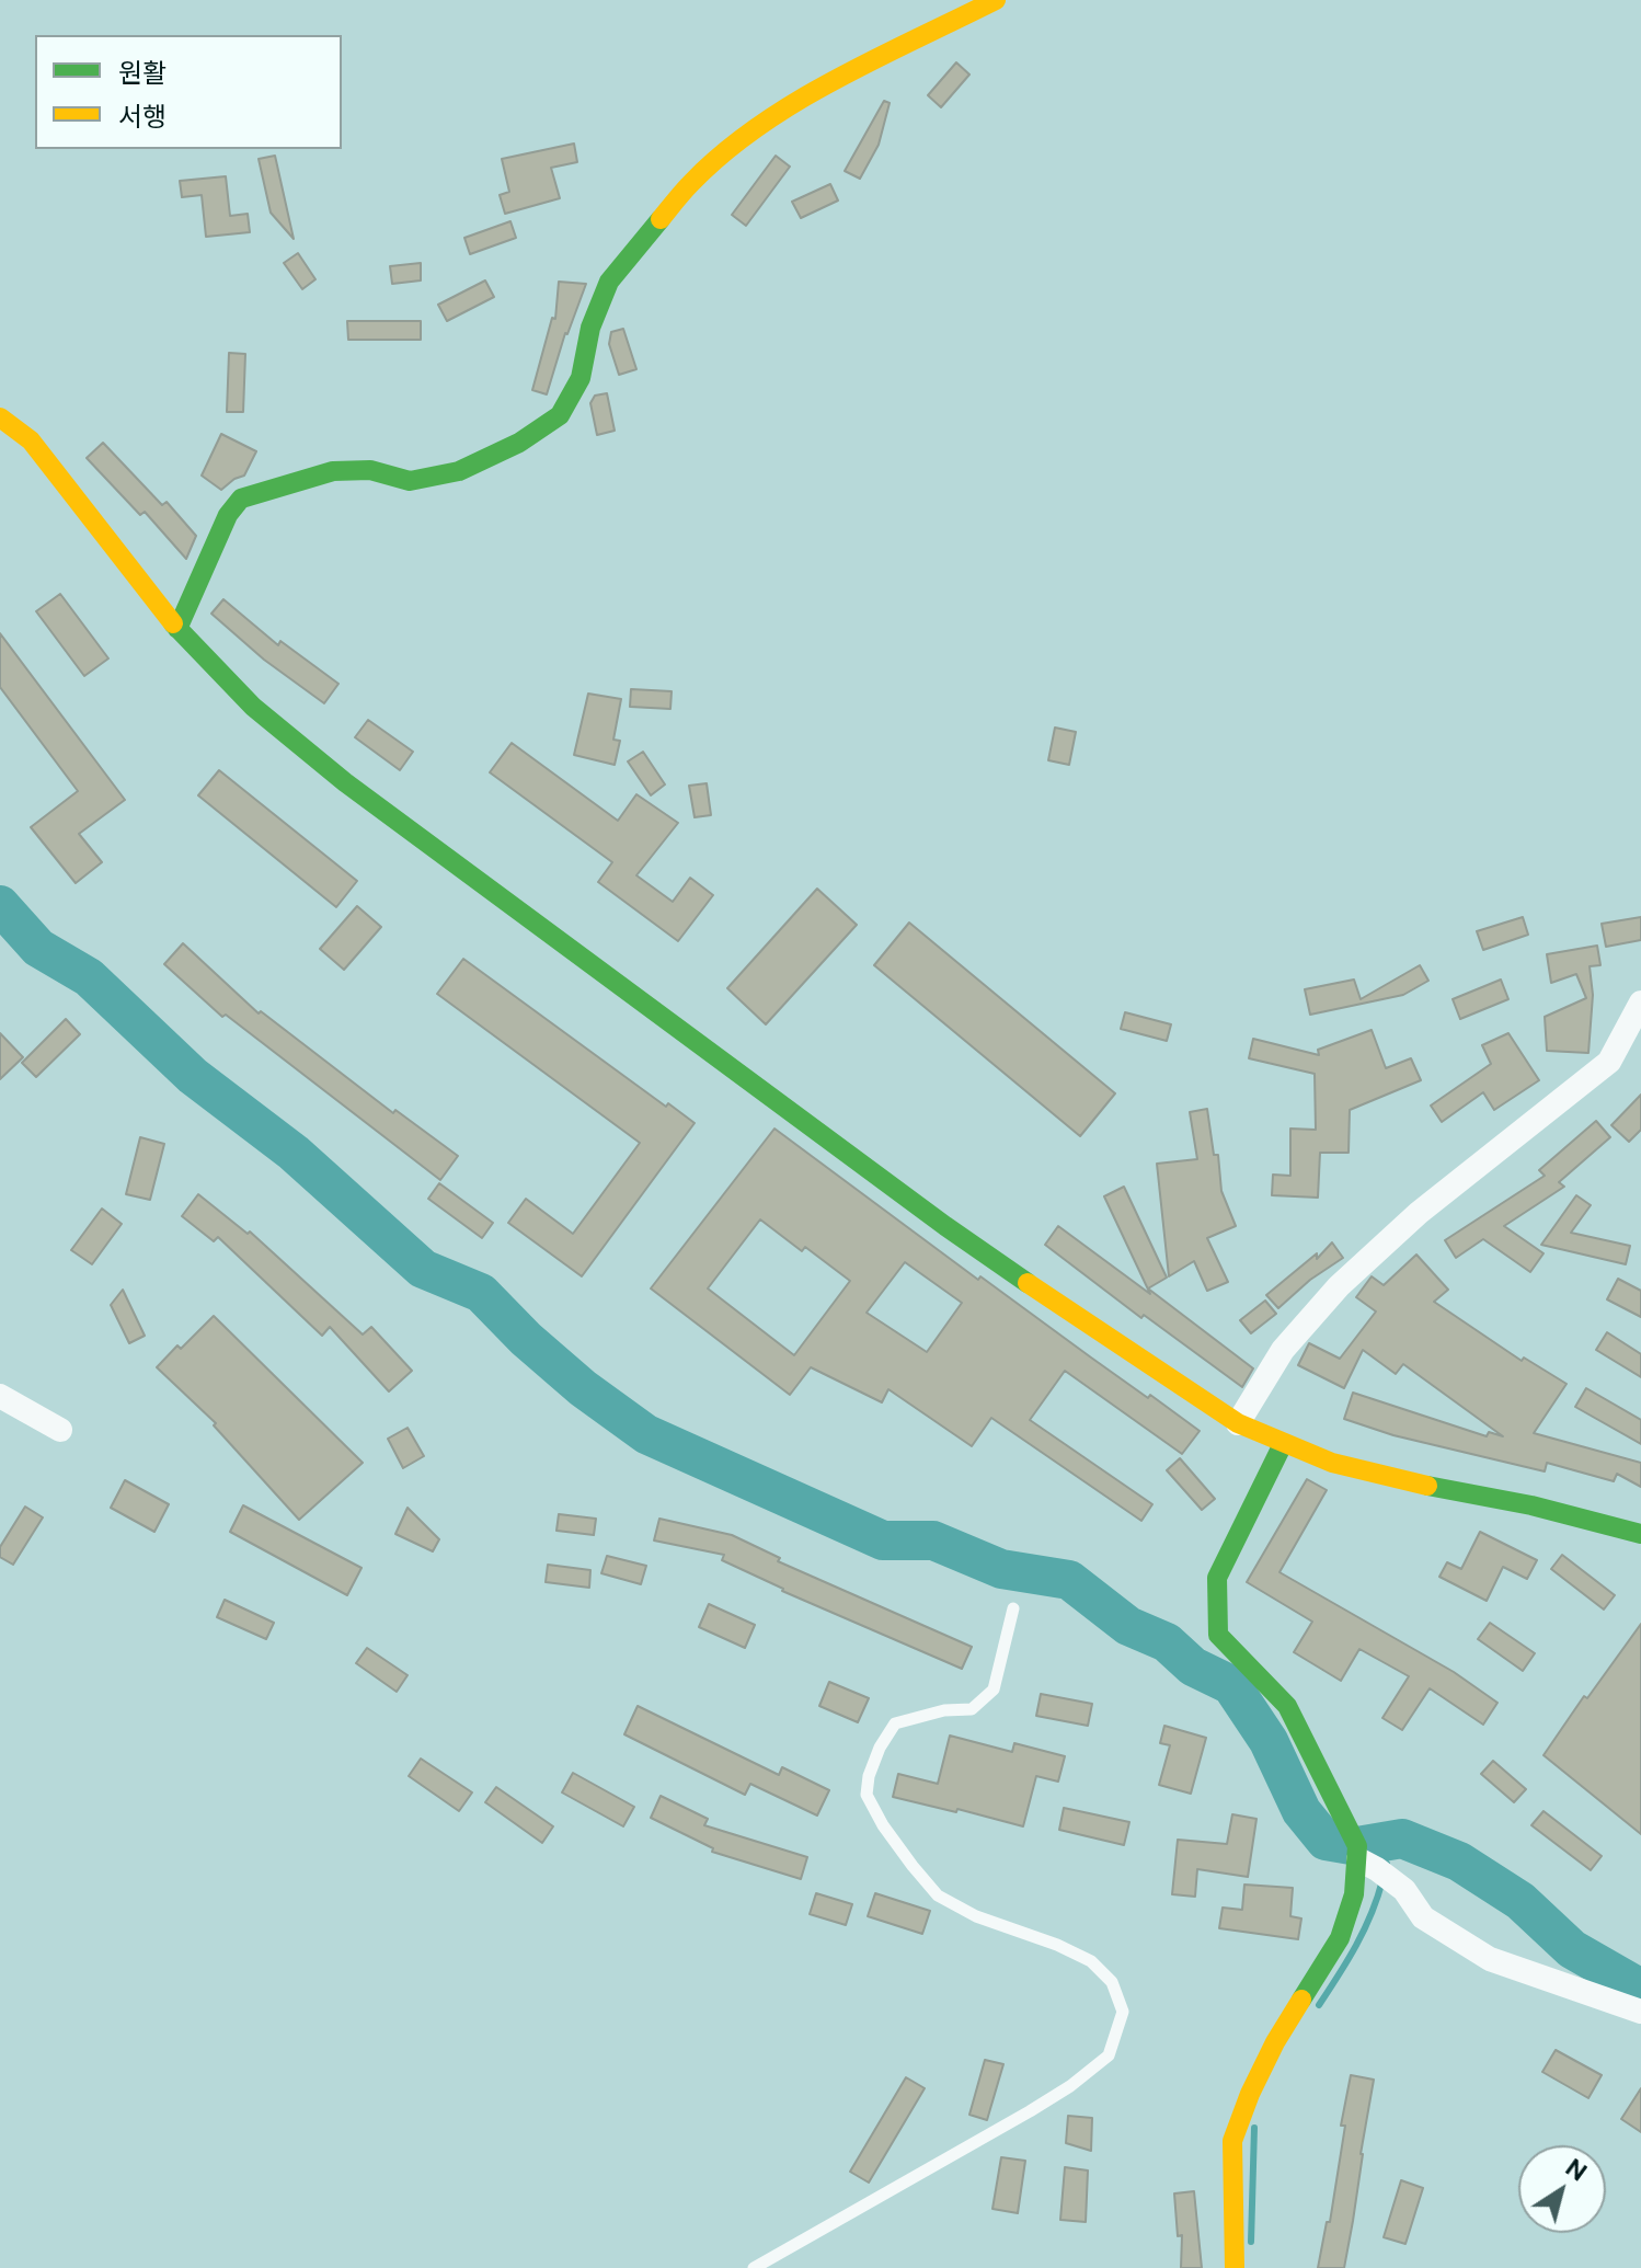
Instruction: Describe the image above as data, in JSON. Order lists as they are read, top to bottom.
{
  "legend": ["원활", "서행"],
  "north": "top right"
}
